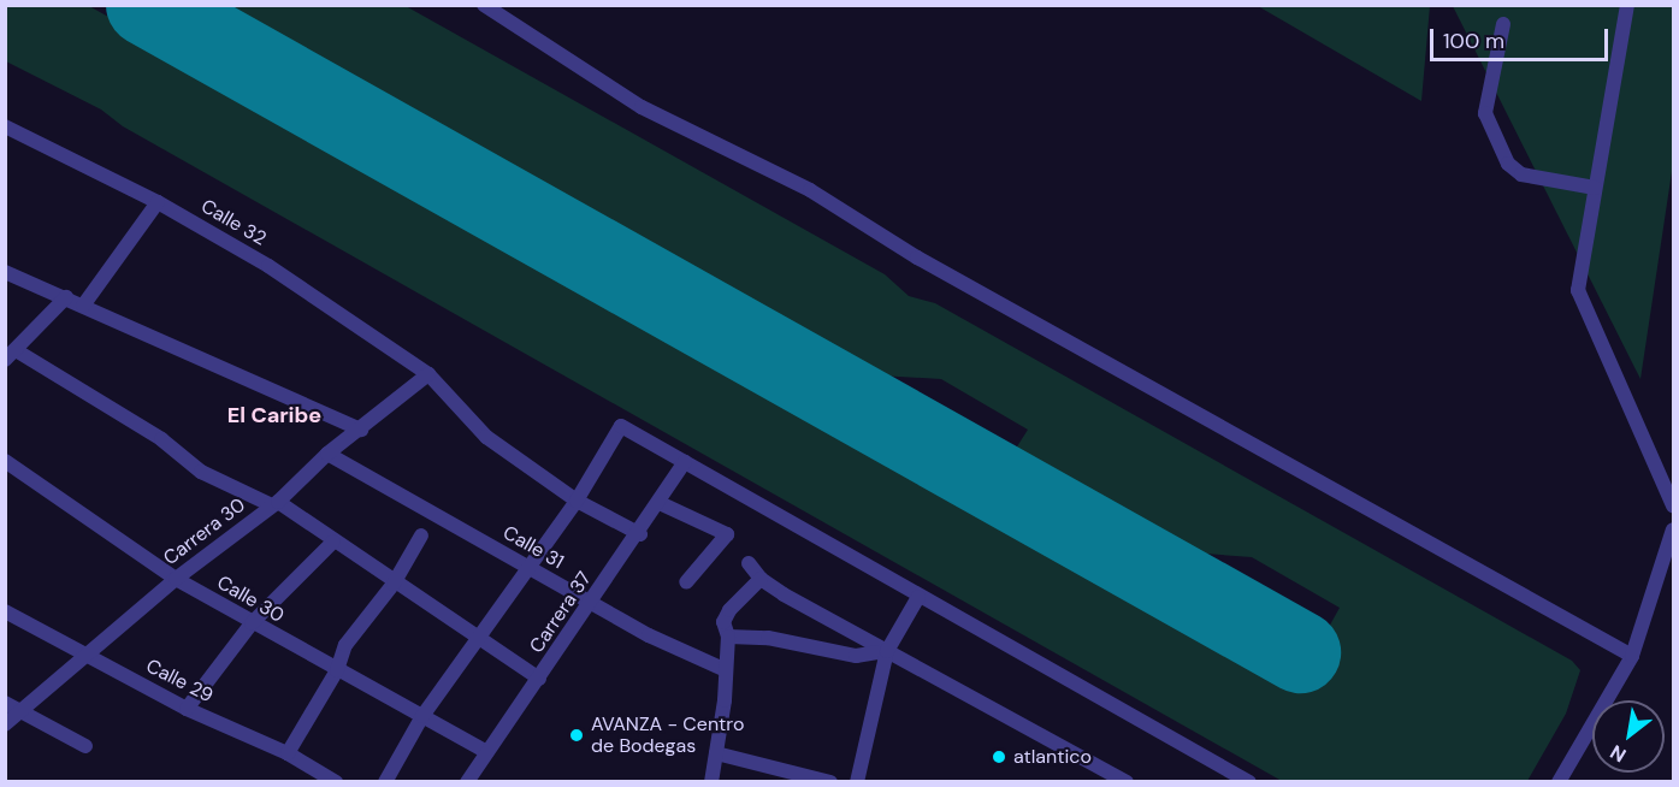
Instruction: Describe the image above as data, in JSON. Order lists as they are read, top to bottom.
{
  "streets": {
    "street": [
      "Calle 32",
      "Carrera 30",
      "Calle 31",
      "Calle 30",
      "Carrera 37",
      "Calle 29"
    ]
  },
  "crossings": [
    ["Calle 32", "Carrera 30"],
    ["Calle 32", "Carrera 37"],
    ["Carrera 30", "Calle 31"],
    ["Carrera 30", "Calle 30"],
    ["Carrera 30", "Calle 29"],
    ["Calle 31", "Carrera 37"],
    ["Calle 30", "Carrera 37"]
  ],
  "districts": ["El Caribe"],
  "places": ["AVANZA - Centro de Bodegas", "atlantico"],
  "scale_bar": "100 m",
  "north": "bottom left"
}
